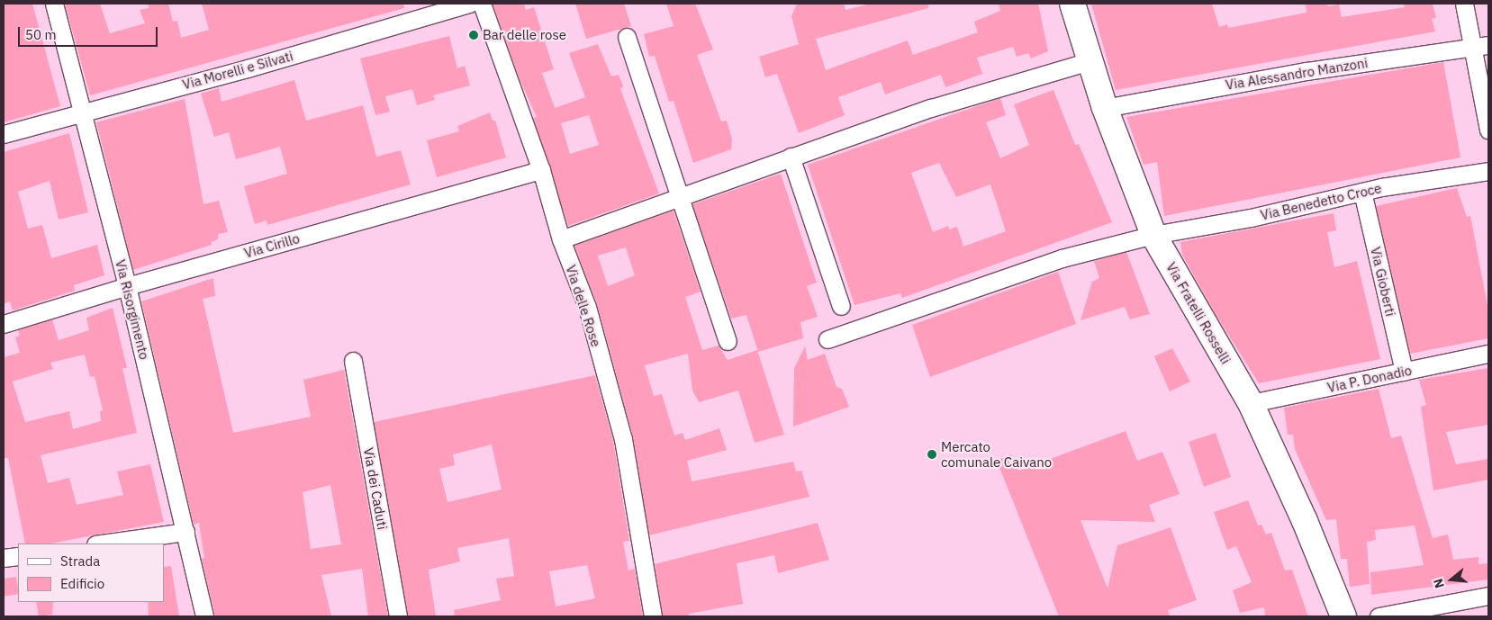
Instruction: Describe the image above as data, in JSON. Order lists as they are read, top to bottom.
{
  "streets": {
    "main road": ["Via Fratelli Rosselli"],
    "street": [
      "Via Morelli e Silvati",
      "Via Alessandro Manzoni",
      "Via Benedetto Croce",
      "Via Cirillo",
      "Via Gioberti",
      "Via delle Rose",
      "Via Risorgimento",
      "Via P. Donadio",
      "Via dei Caduti"
    ]
  },
  "crossings": [
    ["Via Morelli e Silvati", "Via Risorgimento"],
    ["Via Alessandro Manzoni", "Via Fratelli Rosselli"],
    ["Via Benedetto Croce", "Via Gioberti"],
    ["Via Benedetto Croce", "Via Fratelli Rosselli"],
    ["Via Cirillo", "Via delle Rose"],
    ["Via Cirillo", "Via Risorgimento"],
    ["Via Gioberti", "Via P. Donadio"],
    ["Via Fratelli Rosselli", "Via P. Donadio"]
  ],
  "places": ["Bar delle rose", "Mercato comunale Caivano"],
  "legend": ["Strada", "Edificio"],
  "scale_bar": "50 m",
  "north": "left"
}
